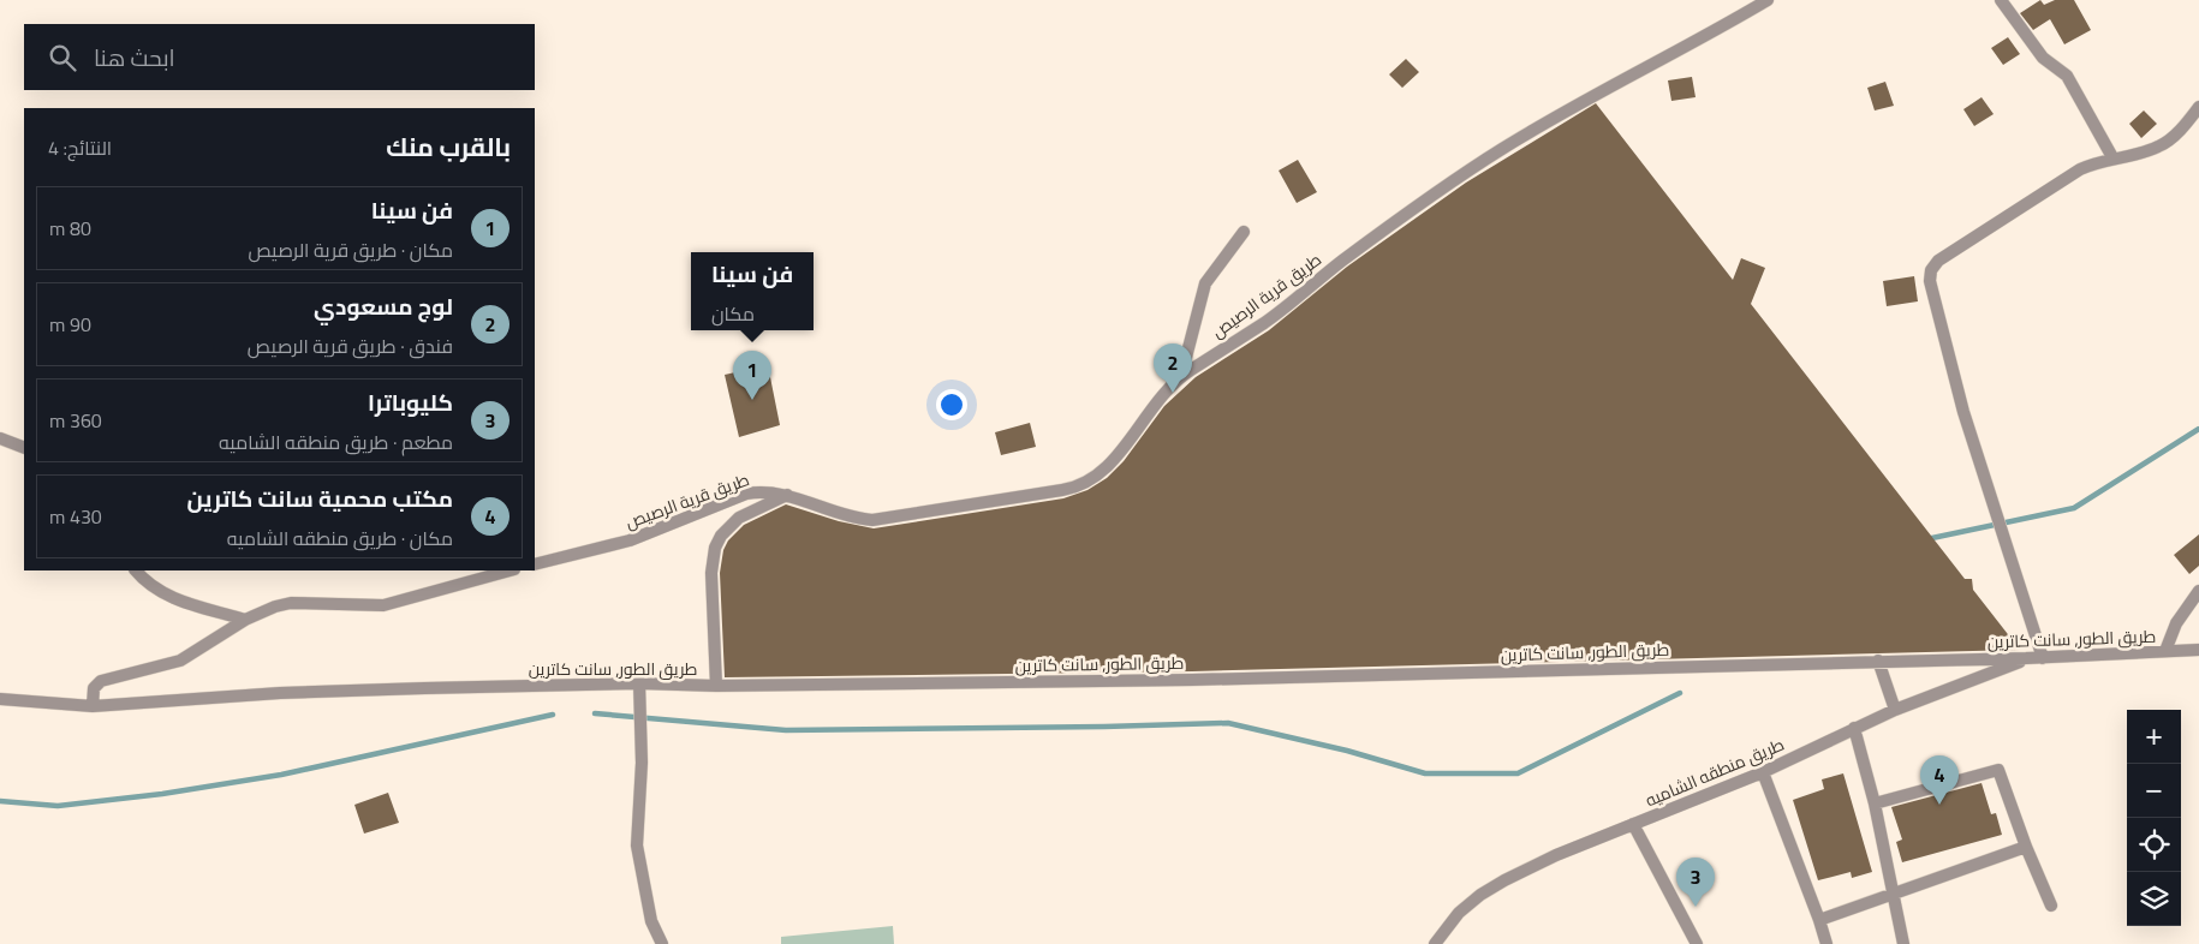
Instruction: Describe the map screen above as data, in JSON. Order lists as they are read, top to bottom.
{
  "streets": {
    "street": ["طريق قرية الرصيص", "طريق الطور, سانت كاترين", "طريق منطقه الشاميه"]
  },
  "crossings": [
    ["طريق الطور, سانت كاترين", "طريق منطقه الشاميه"]
  ],
  "page": {
    "search": "ابحث هنا",
    "heading": ["بالقرب منك", "النتائج: 4"],
    "list": [
      {
        "mark": "1",
        "name": "فن سينا",
        "note": "مكان · طريق قرية الرصيص",
        "value": "80 m"
      },
      {
        "mark": "2",
        "name": "لوج مسعودي",
        "note": "فندق · طريق قرية الرصيص",
        "value": "90 m"
      },
      {
        "mark": "3",
        "name": "كليوباترا",
        "note": "مطعم · طريق منطقه الشاميه",
        "value": "360 m"
      },
      {
        "mark": "4",
        "name": "مكتب محمية سانت كاترين",
        "note": "مكان · طريق منطقه الشاميه",
        "value": "430 m"
      }
    ],
    "popup": ["فن سينا", "مكان"],
    "pins": [
      "2",
      "1",
      "4",
      "3"
    ],
    "map_buttons": ["+", "−"]
  }
}
